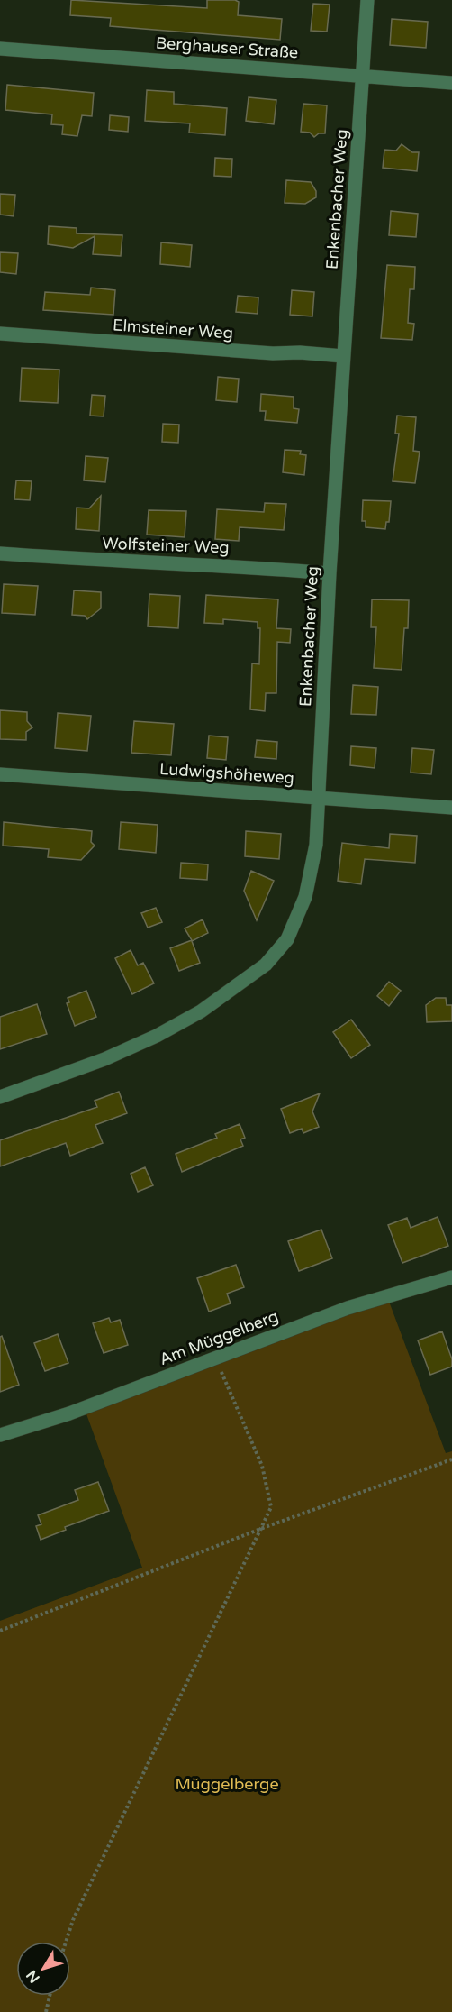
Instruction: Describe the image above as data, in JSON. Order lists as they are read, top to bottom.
{
  "streets": {
    "street": [
      "Berghauser Straße",
      "Enkenbacher Weg",
      "Elmsteiner Weg",
      "Wolfsteiner Weg",
      "Ludwigshöheweg",
      "Am Müggelberg"
    ]
  },
  "crossings": [
    ["Berghauser Straße", "Enkenbacher Weg"],
    ["Enkenbacher Weg", "Elmsteiner Weg"],
    ["Enkenbacher Weg", "Wolfsteiner Weg"],
    ["Enkenbacher Weg", "Ludwigshöheweg"]
  ],
  "parks": ["Müggelberge"],
  "north": "bottom left"
}
